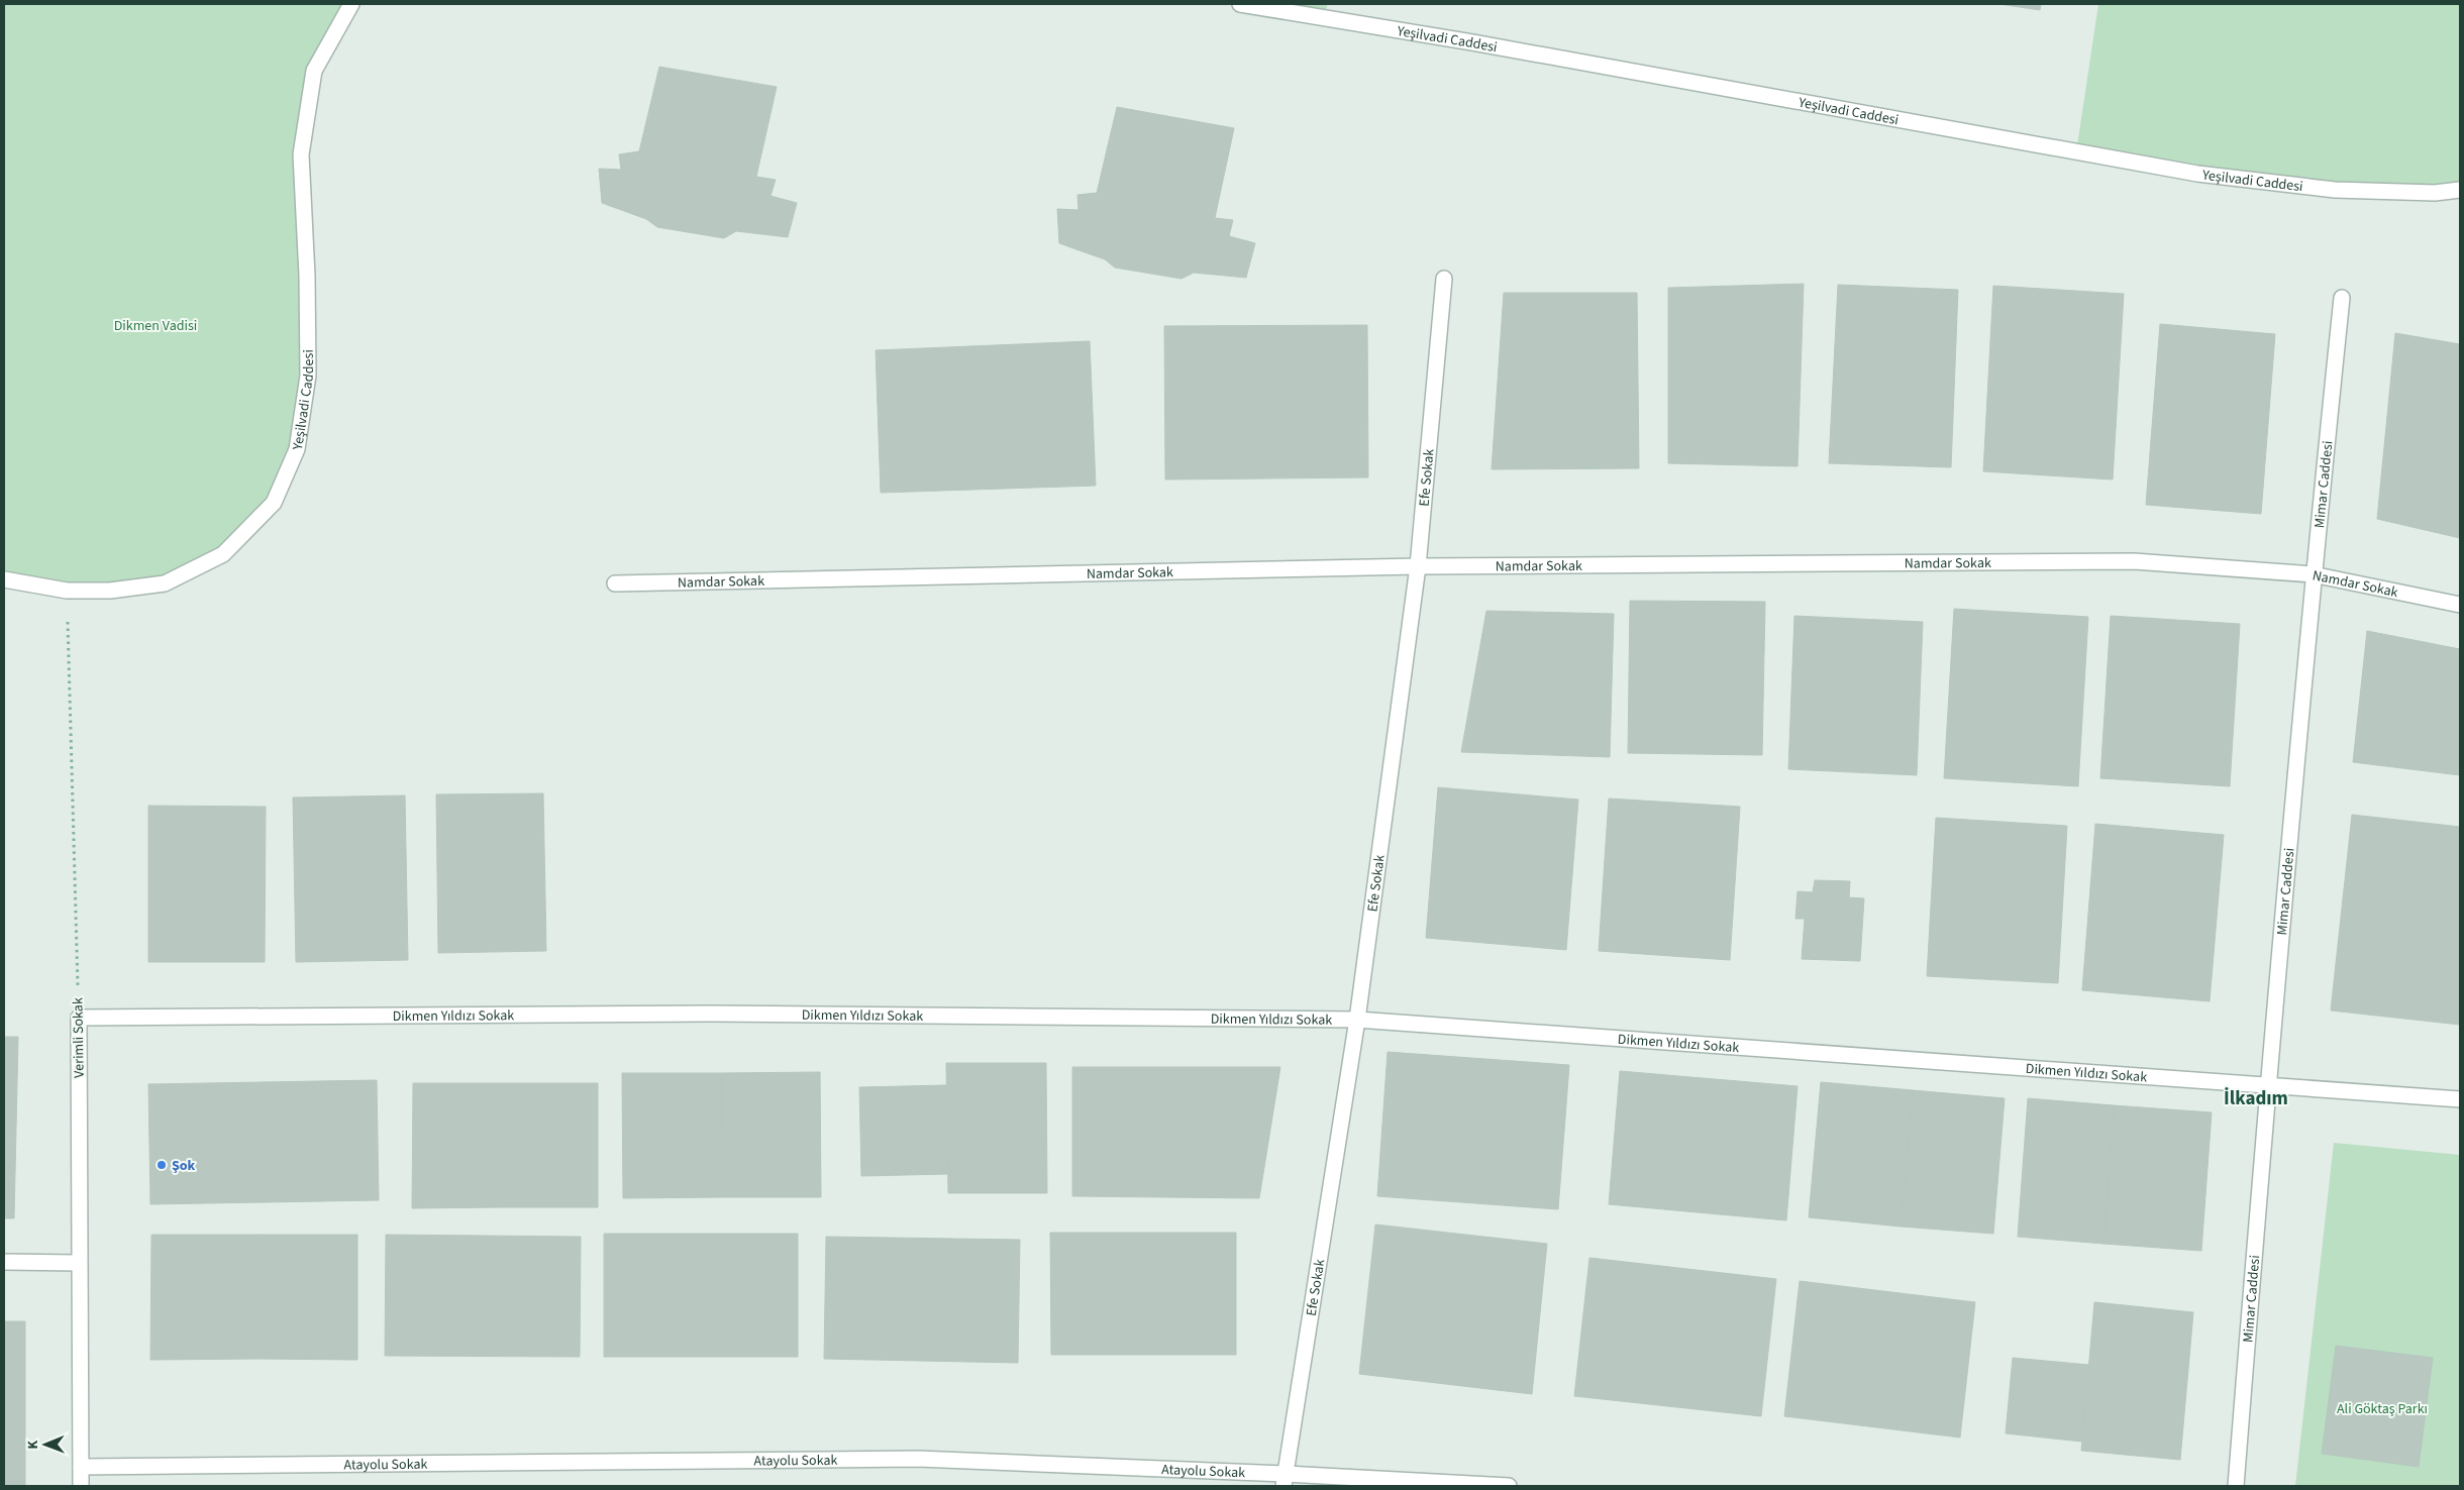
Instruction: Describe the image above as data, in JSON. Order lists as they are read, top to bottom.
{
  "streets": {
    "street": [
      "Yeşilvadi Caddesi",
      "Efe Sokak",
      "Mimar Caddesi",
      "Namdar Sokak",
      "Dikmen Yıldızı Sokak",
      "Verimli Sokak",
      "Atayolu Sokak"
    ]
  },
  "crossings": [
    ["Yeşilvadi Caddesi", "Verimli Sokak"],
    ["Efe Sokak", "Namdar Sokak"],
    ["Efe Sokak", "Dikmen Yıldızı Sokak"],
    ["Efe Sokak", "Atayolu Sokak"],
    ["Mimar Caddesi", "Namdar Sokak"],
    ["Mimar Caddesi", "Dikmen Yıldızı Sokak"],
    ["Dikmen Yıldızı Sokak", "Verimli Sokak"],
    ["Verimli Sokak", "Atayolu Sokak"]
  ],
  "districts": ["İlkadım"],
  "parks": ["Dikmen Vadisi", "Ali Göktaş Parkı"],
  "places": ["Şok"],
  "north": "left"
}
